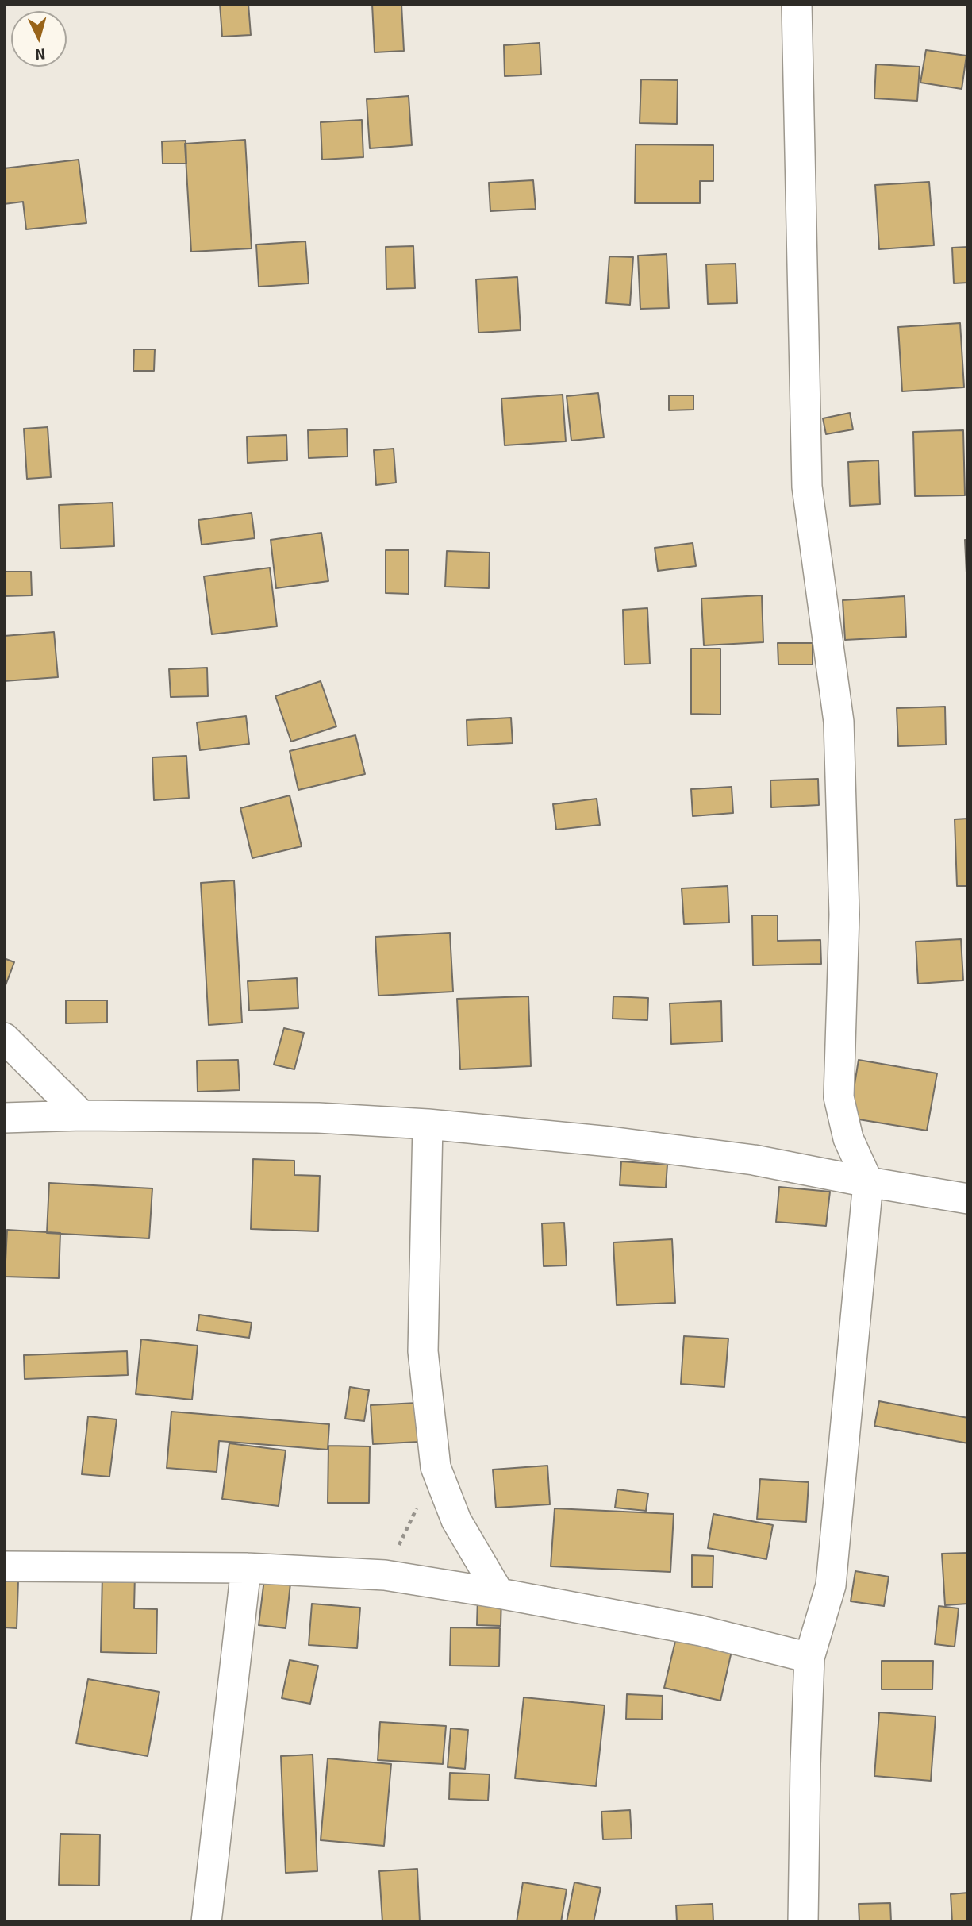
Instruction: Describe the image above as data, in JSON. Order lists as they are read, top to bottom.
{
  "north": "bottom"
}
